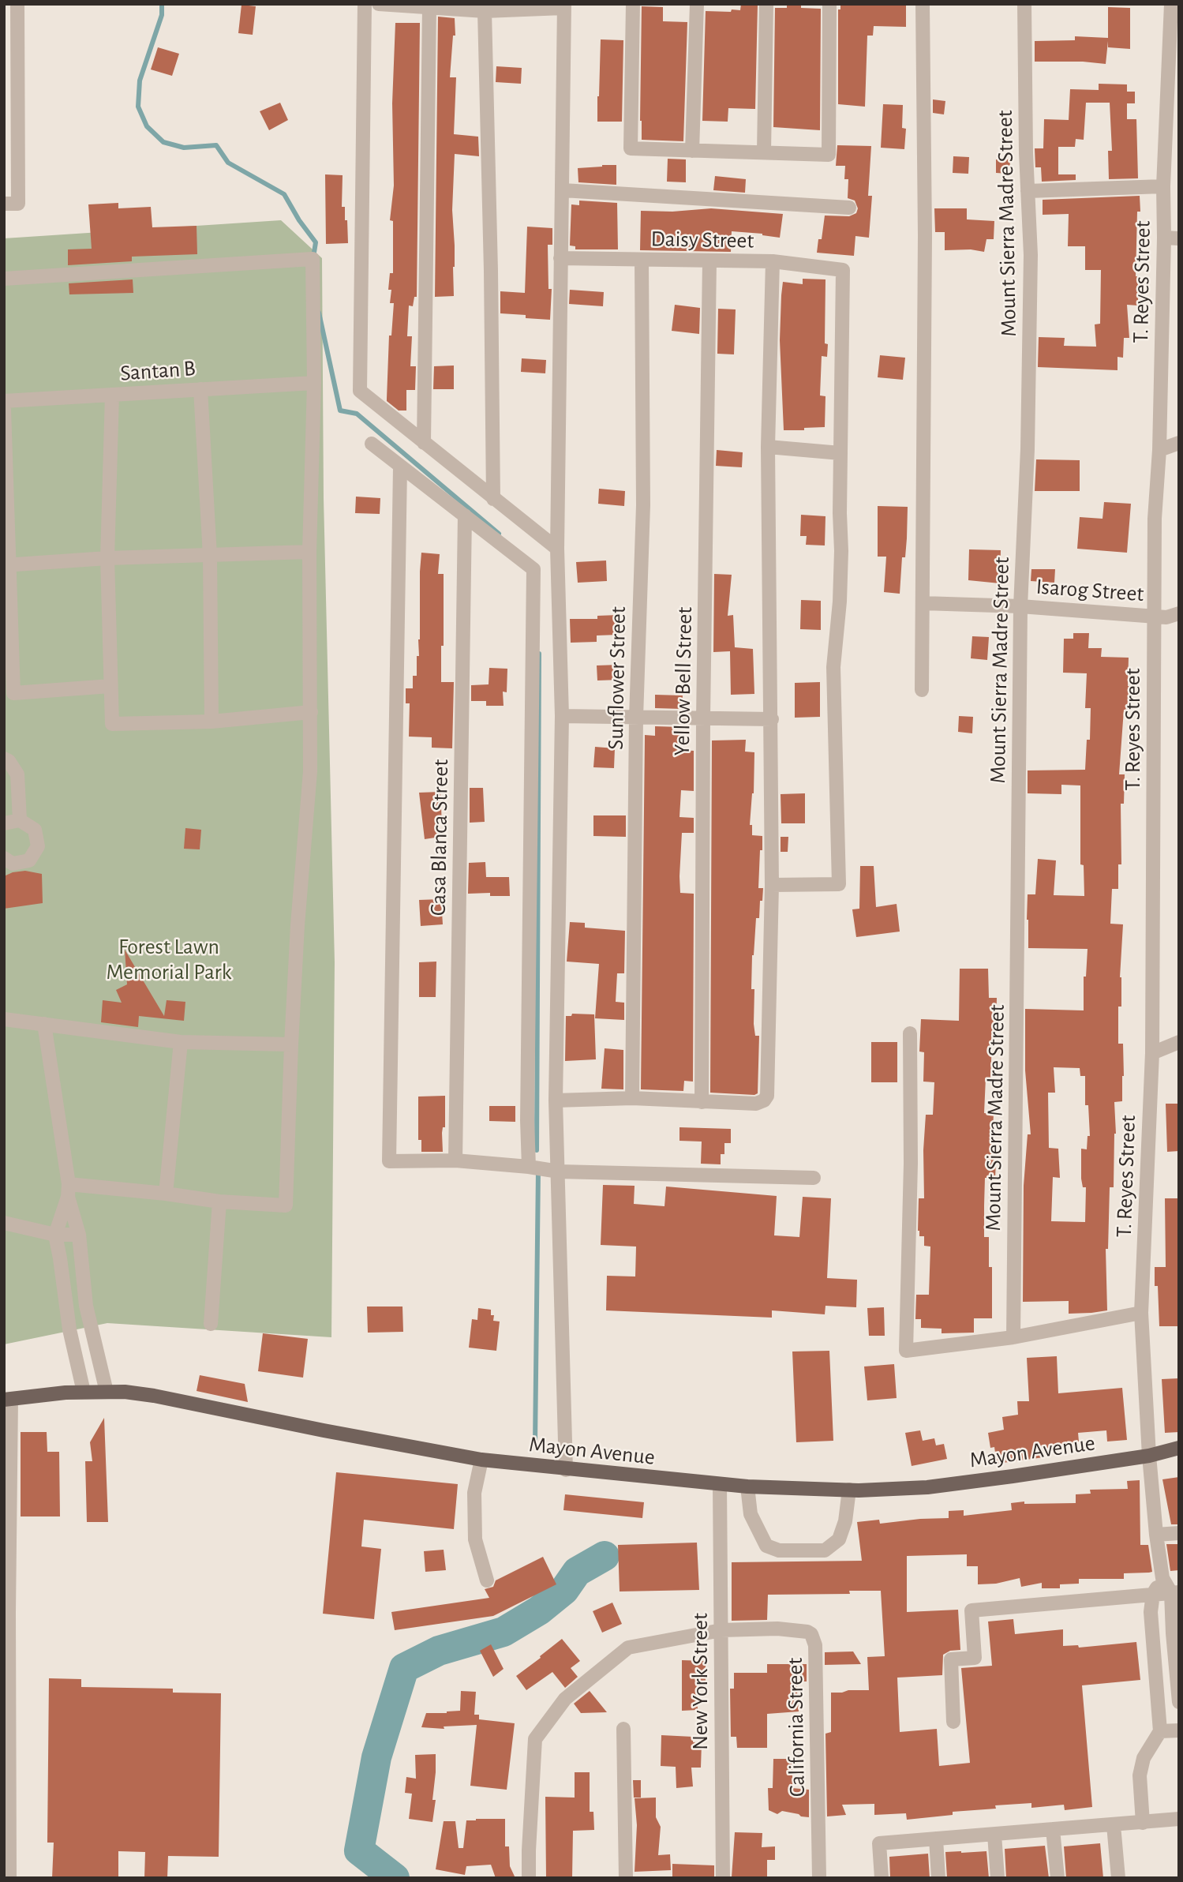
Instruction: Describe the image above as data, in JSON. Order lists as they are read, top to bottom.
{
  "streets": {
    "main road": ["Mayon Avenue"],
    "street": [
      "Mount Sierra Madre Street",
      "Daisy Street",
      "T. Reyes Street",
      "Santan B",
      "Isarog Street",
      "Sunflower Street",
      "Yellow Bell Street",
      "Casa Blanca Street",
      "New York Street",
      "California Street"
    ]
  },
  "crossings": [
    ["Mount Sierra Madre Street", "Isarog Street"],
    ["Daisy Street", "Sunflower Street"],
    ["Daisy Street", "Yellow Bell Street"],
    ["T. Reyes Street", "Isarog Street"],
    ["T. Reyes Street", "Mayon Avenue"],
    ["Mayon Avenue", "New York Street"],
    ["New York Street", "California Street"]
  ],
  "parks": ["Forest Lawn Memorial Park"]
}
